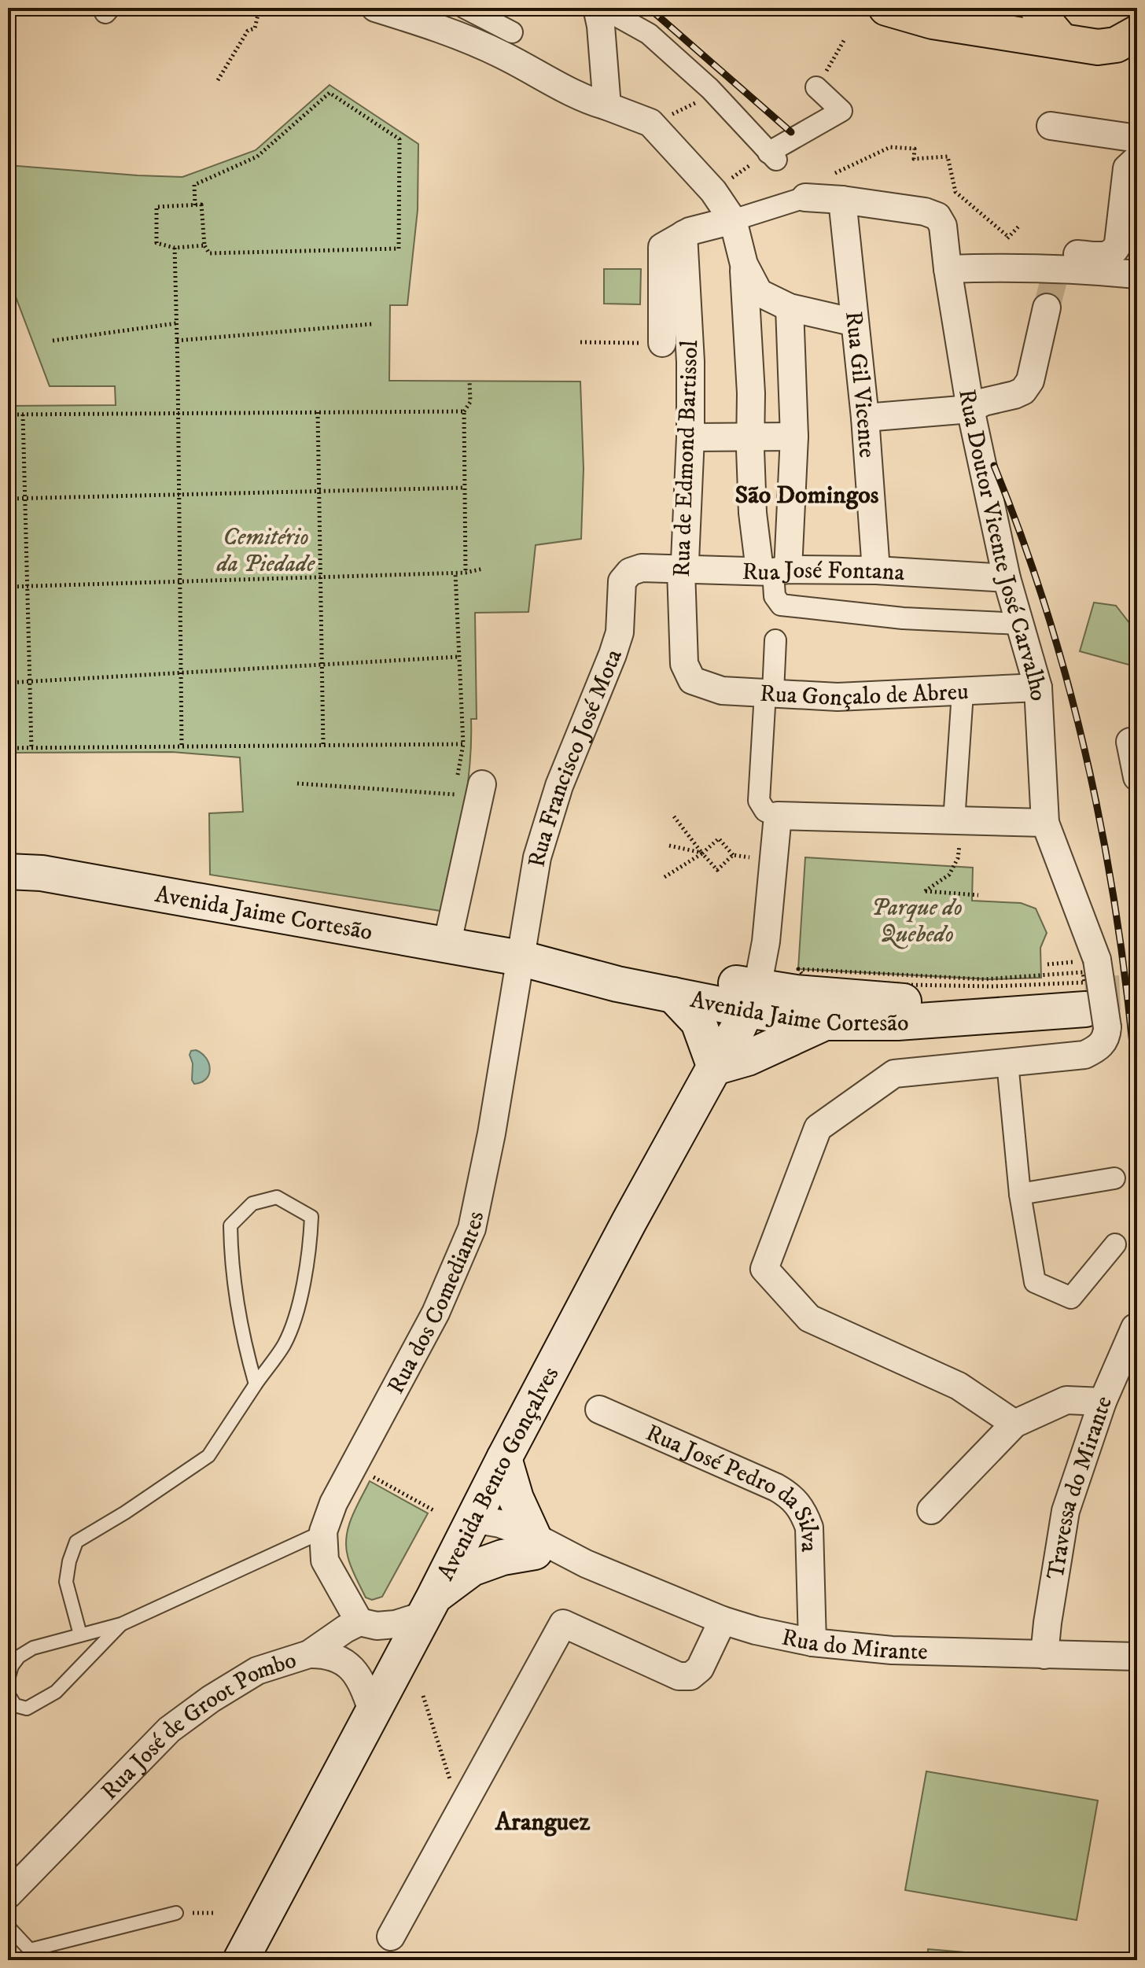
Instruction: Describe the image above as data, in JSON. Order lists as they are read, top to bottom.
{
  "streets": {
    "main road": ["Avenida Jaime Cortesão", "Avenida Bento Gonçalves"],
    "street": [
      "Rua Gil Vicente",
      "Rua de Edmond Bartissol",
      "Rua Doutor Vicente José Carvalho",
      "Rua José Fontana",
      "Rua Gonçalo de Abreu",
      "Rua Francisco José Mota",
      "Rua dos Comediantes",
      "Travessa do Mirante",
      "Rua José Pedro da Silva",
      "Rua do Mirante",
      "Rua José de Groot Pombo"
    ]
  },
  "crossings": [
    ["Rua Gil Vicente", "Rua Doutor Vicente José Carvalho"],
    ["Rua Gil Vicente", "Rua José Fontana"],
    ["Rua de Edmond Bartissol", "Rua José Fontana"],
    ["Rua de Edmond Bartissol", "Rua Gonçalo de Abreu"],
    ["Rua Doutor Vicente José Carvalho", "Rua José Fontana"],
    ["Rua Doutor Vicente José Carvalho", "Rua Gonçalo de Abreu"],
    ["Rua Doutor Vicente José Carvalho", "Avenida Jaime Cortesão"],
    ["Rua José Fontana", "Rua Francisco José Mota"],
    ["Rua Francisco José Mota", "Avenida Jaime Cortesão"],
    ["Rua Francisco José Mota", "Rua dos Comediantes"],
    ["Avenida Jaime Cortesão", "Rua dos Comediantes"],
    ["Avenida Jaime Cortesão", "Avenida Bento Gonçalves"],
    ["Rua dos Comediantes", "Rua José de Groot Pombo"],
    ["Avenida Bento Gonçalves", "Rua do Mirante"],
    ["Travessa do Mirante", "Rua do Mirante"],
    ["Rua José Pedro da Silva", "Rua do Mirante"]
  ],
  "districts": ["São Domingos", "Aranguez"],
  "parks": ["Cemitério da Piedade", "Parque do Quebedo"]
}
